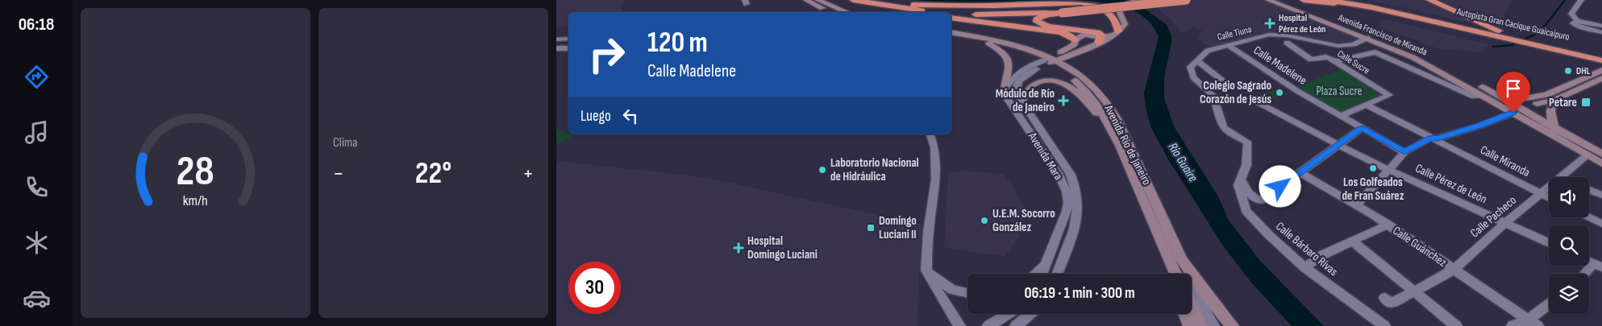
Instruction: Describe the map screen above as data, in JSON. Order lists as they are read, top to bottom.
{
  "streets": {
    "highway": ["Autopista Gran Cacique Guaicaipuro"],
    "street": [
      "Calle Tiuna",
      "Avenida Francisco de Miranda",
      "Calle Sucre",
      "Calle Madelene",
      "Avenida Río de Janeiro",
      "Avenida Mara",
      "Calle Miranda",
      "Calle Pérez de León",
      "Calle Pacheco",
      "Calle Guánchez",
      "Calle Bárbaro Rívas"
    ]
  },
  "crossings": [
    ["Calle Tiuna", "Avenida Francisco de Miranda"],
    ["Calle Tiuna", "Calle Madelene"],
    ["Calle Tiuna", "Calle Bárbaro Rívas"],
    ["Avenida Río de Janeiro", "Avenida Mara"],
    ["Calle Miranda", "Calle Pacheco"],
    ["Calle Pérez de León", "Calle Pacheco"],
    ["Calle Pacheco", "Calle Guánchez"]
  ],
  "water": ["Río Guaire"],
  "parks": ["Plaza Sucre"],
  "places": {
    "health": ["Hospital Pérez de León", "Módulo de Río de Janeiro", "Hospital Domingo Luciani"],
    "other": [
      "DHL",
      "Colegio Sagrado Corazón de Jesús",
      "Los Golfeados de Fran Suárez",
      "Laboratorio Nacional de Hidráulica",
      "U.E.M. Socorro González"
    ],
    "transit": ["Petare", "Domingo Luciani II"]
  },
  "page": {
    "tabs": "06:18",
    "tile": "Clima",
    "turn": ["120 m", "Calle Madelene"],
    "then": "Luego",
    "heat": ["−", "22°", "+"],
    "limit": "30",
    "trip": "06:19 · 1 min · 300 m",
    "gauge": ["28", "km/h"]
  }
}
